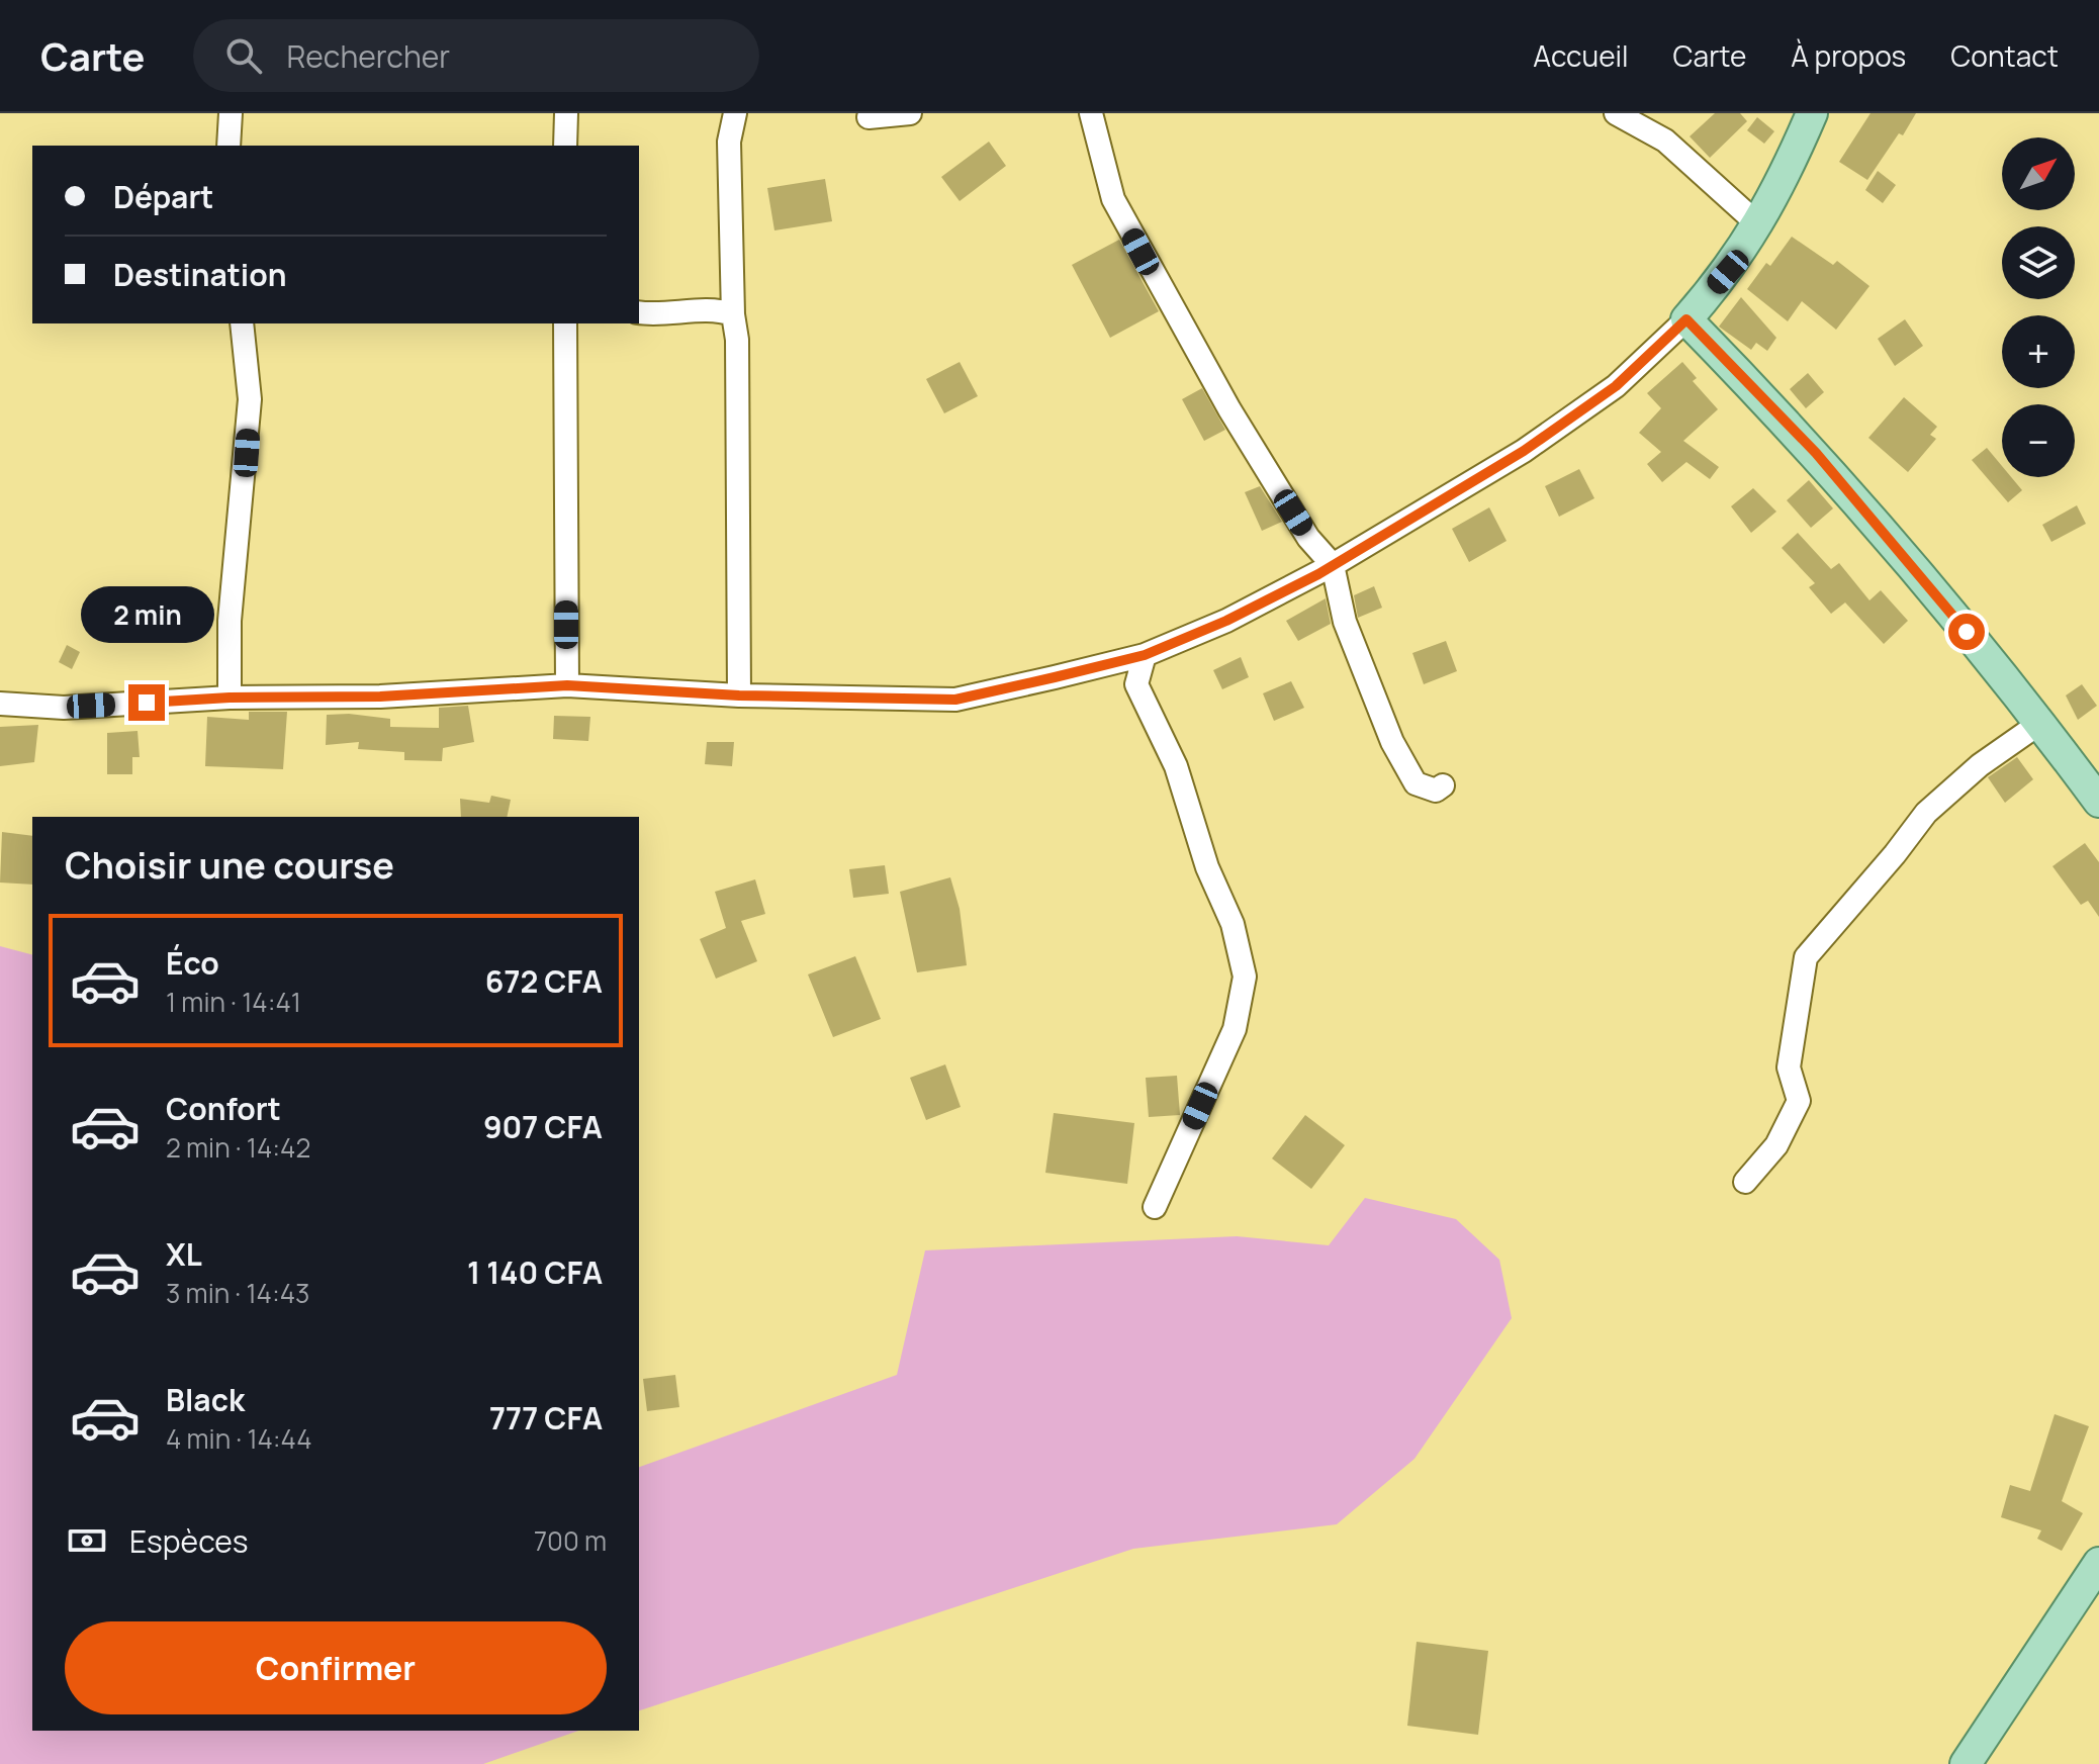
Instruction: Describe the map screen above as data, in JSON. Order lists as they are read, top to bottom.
{
  "north": "top right",
  "page": {
    "header": "Carte",
    "search": "Rechercher",
    "nav": [
      "Accueil",
      "Carte",
      "À propos",
      "Contact"
    ],
    "map_buttons": ["+", "−"],
    "banner": ["Départ", "Destination"],
    "bubble": "2 min",
    "heading": "Choisir une course",
    "list": [
      {
        "name": "Éco",
        "note": "1 min · 14:41",
        "value": "672 CFA"
      },
      {
        "name": "Confort",
        "note": "2 min · 14:42",
        "value": "907 CFA"
      },
      {
        "name": "XL",
        "note": "3 min · 14:43",
        "value": "1 140 CFA"
      },
      {
        "name": "Black",
        "note": "4 min · 14:44",
        "value": "777 CFA"
      }
    ],
    "pay": ["Espèces", "700 m"],
    "buttons": "Confirmer"
  }
}
